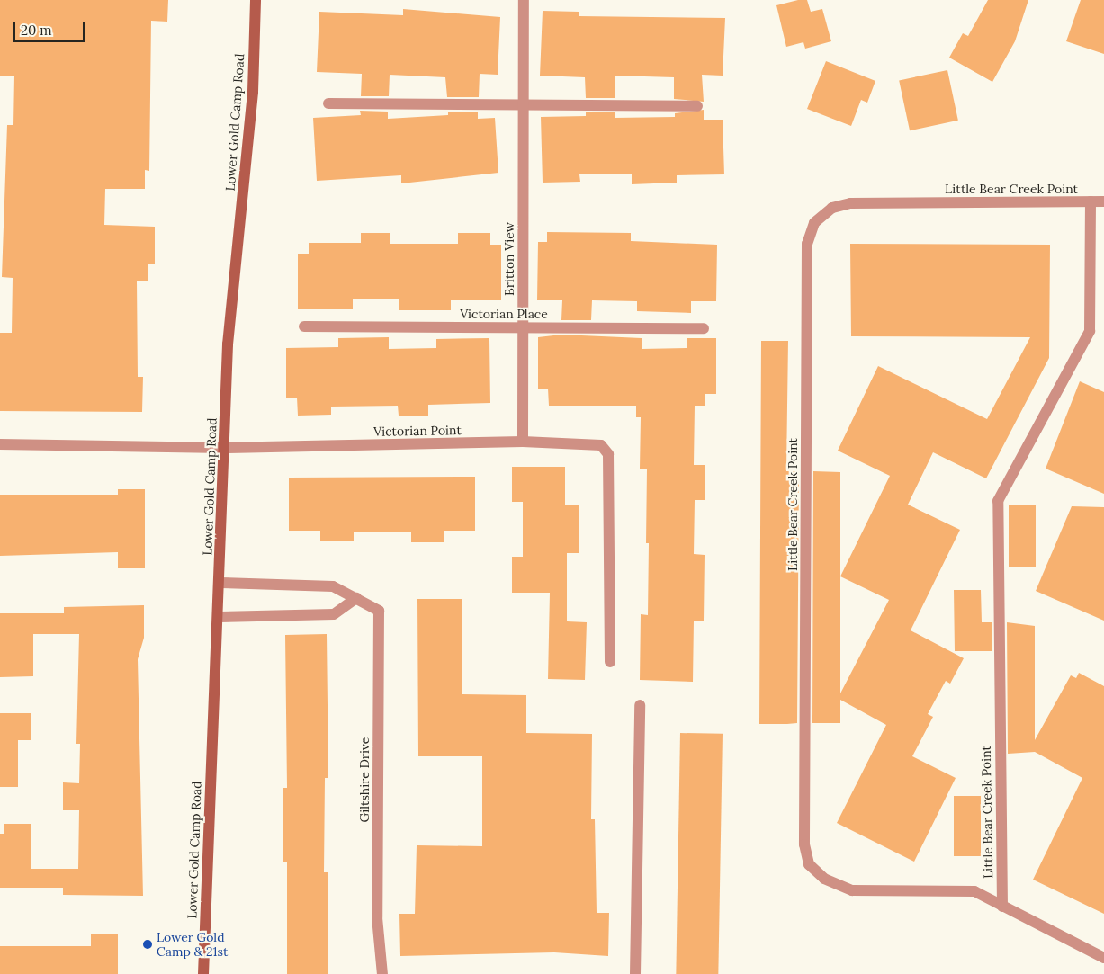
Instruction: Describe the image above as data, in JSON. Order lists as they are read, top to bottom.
{
  "streets": {
    "street": [
      "Lower Gold Camp Road",
      "Little Bear Creek Point",
      "Britton View",
      "Victorian Place",
      "Victorian Point",
      "Giltshire Drive"
    ]
  },
  "crossings": [
    ["Lower Gold Camp Road", "Victorian Point"],
    ["Lower Gold Camp Road", "Giltshire Drive"],
    ["Britton View", "Victorian Place"],
    ["Britton View", "Victorian Point"]
  ],
  "places": ["Lower Gold Camp & 21st"],
  "scale_bar": "20 m"
}
